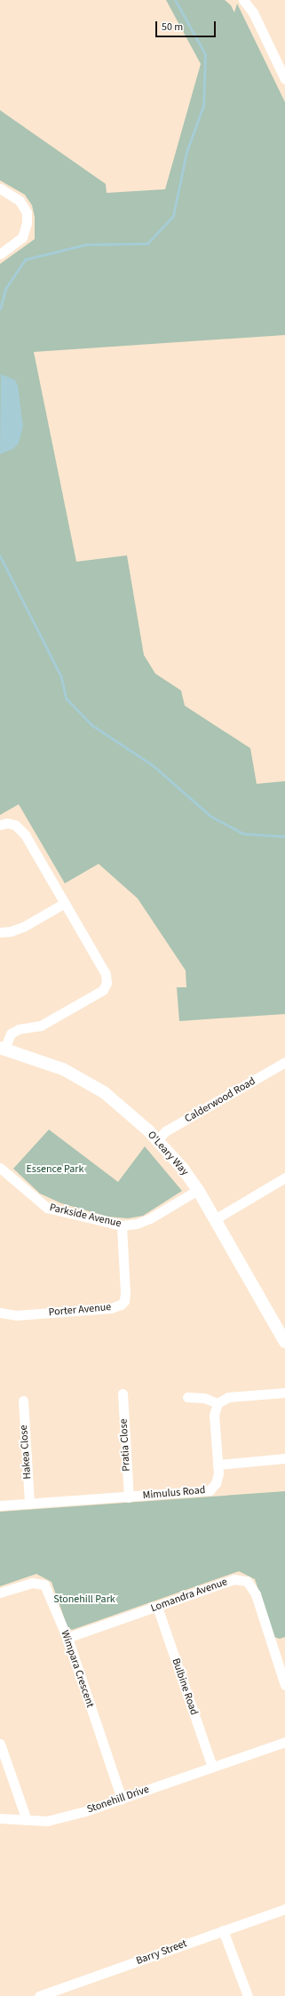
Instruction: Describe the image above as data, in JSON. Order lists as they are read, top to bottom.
{
  "streets": {
    "street": [
      "Calderwood Road",
      "O'Leary Way",
      "Parkside Avenue",
      "Porter Avenue",
      "Pratia Close",
      "Hakea Close",
      "Mimulus Road",
      "Lomandra Avenue",
      "Wimpara Crescent",
      "Bulbine Road",
      "Stonehill Drive",
      "Barry Street"
    ]
  },
  "crossings": [
    ["Calderwood Road", "O'Leary Way"],
    ["O'Leary Way", "Parkside Avenue"],
    ["Parkside Avenue", "Porter Avenue"],
    ["Pratia Close", "Mimulus Road"],
    ["Hakea Close", "Mimulus Road"],
    ["Lomandra Avenue", "Wimpara Crescent"],
    ["Lomandra Avenue", "Bulbine Road"],
    ["Wimpara Crescent", "Stonehill Drive"],
    ["Bulbine Road", "Stonehill Drive"]
  ],
  "parks": ["Essence Park", "Stonehill Park"],
  "scale_bar": "50 m"
}
